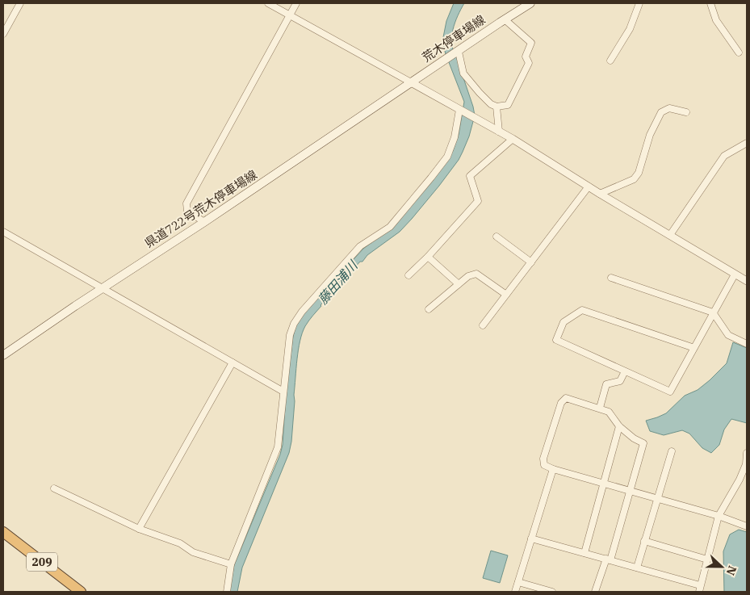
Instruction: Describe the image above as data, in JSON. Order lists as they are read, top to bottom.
{
  "streets": {
    "highway": ["209"],
    "main road": ["荒木停車場線", "県道722号荒木停車場線"]
  },
  "crossings": [
    ["荒木停車場線", "県道722号荒木停車場線"]
  ],
  "water": ["藤田浦川"],
  "north": "right"
}
